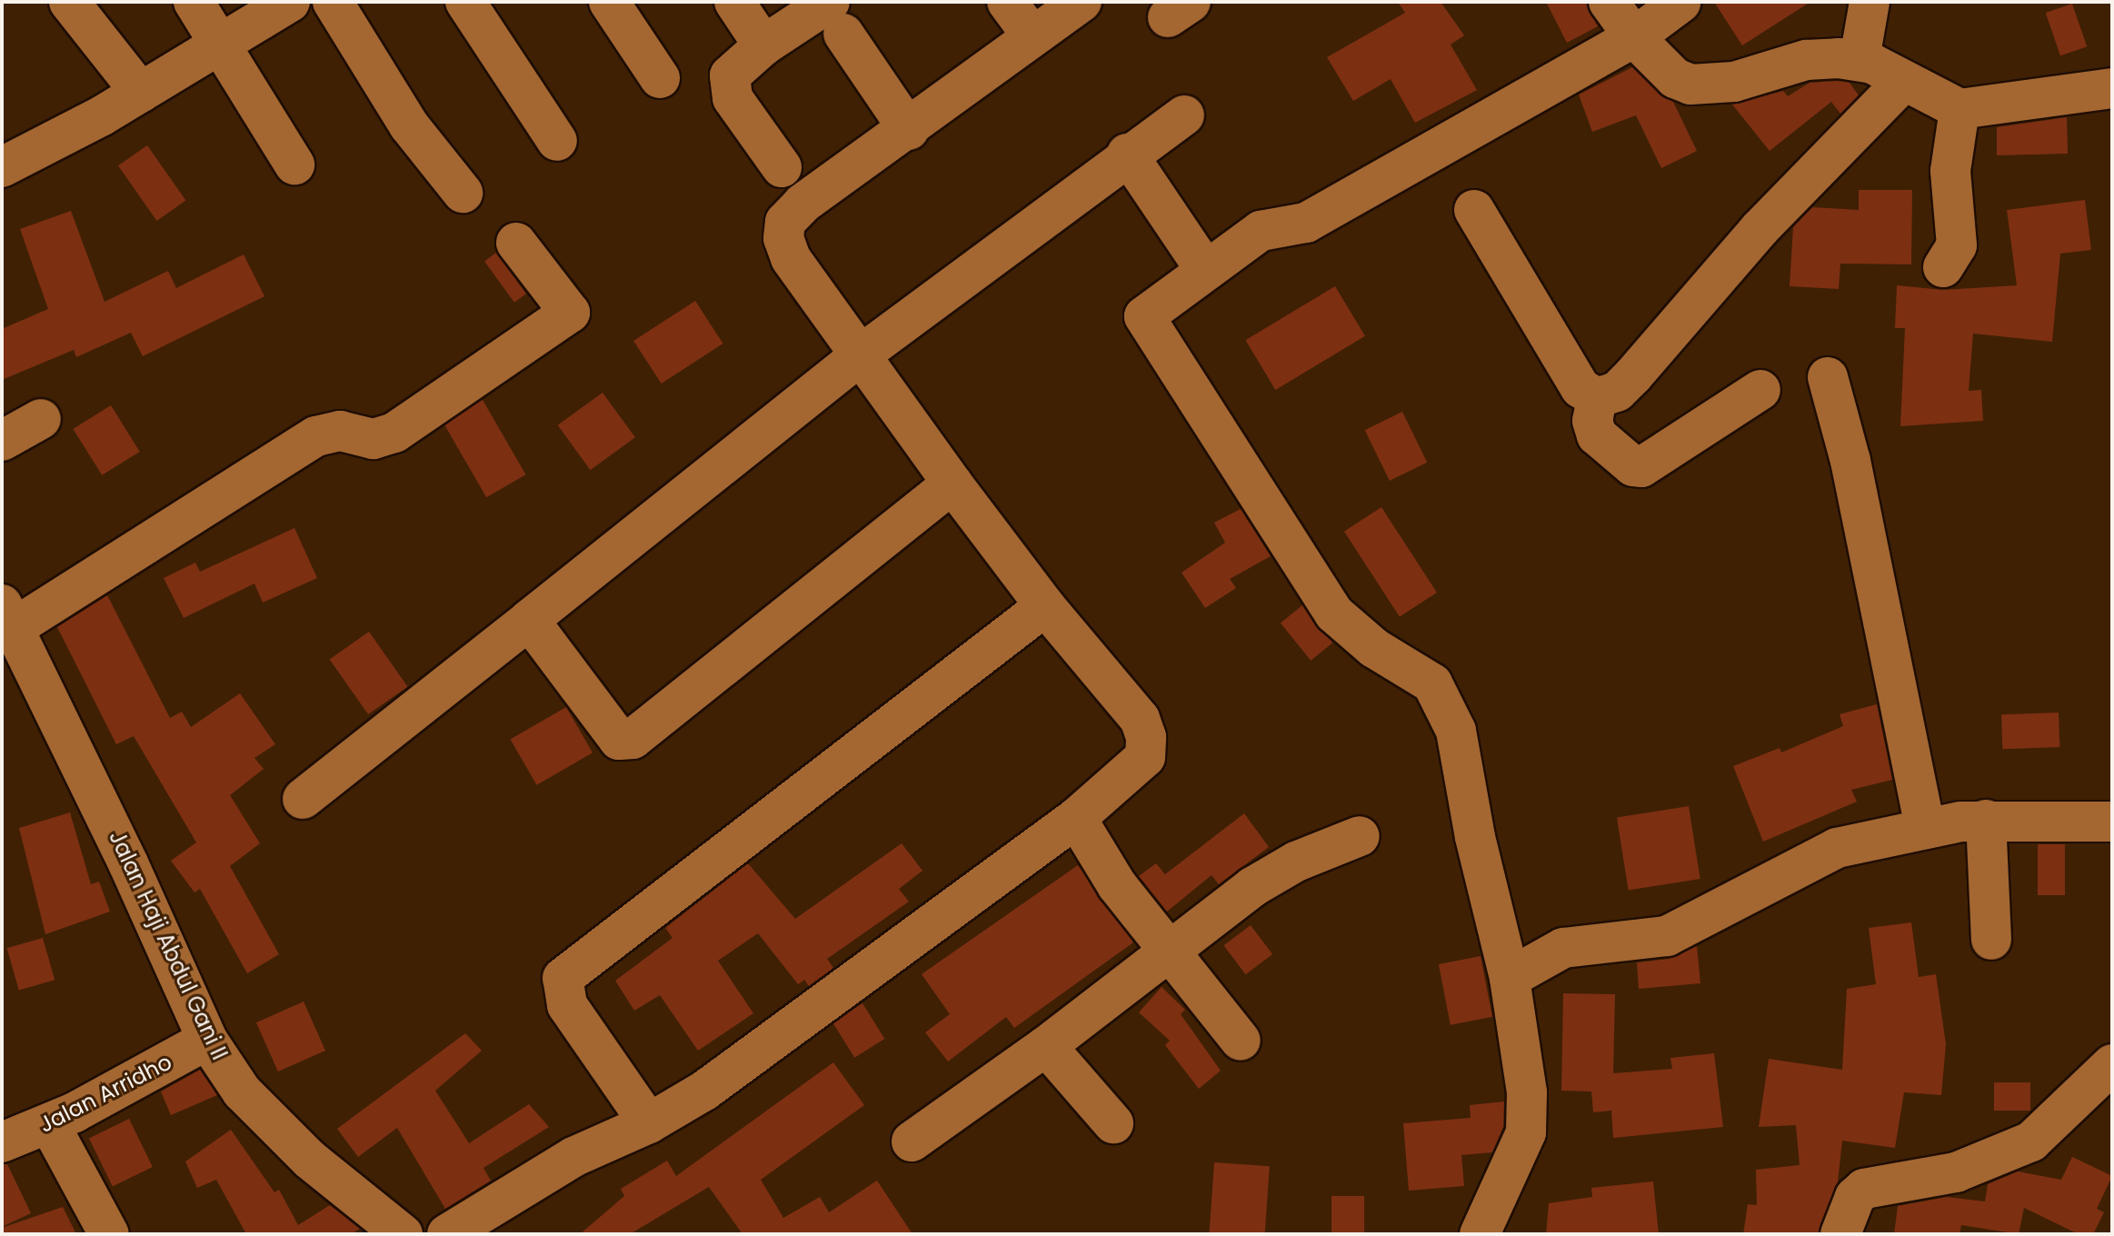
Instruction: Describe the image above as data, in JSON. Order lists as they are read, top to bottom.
{
  "streets": {
    "street": ["Jalan Haji Abdul Gani II", "Jalan Arridho"]
  },
  "crossings": [
    ["Jalan Haji Abdul Gani II", "Jalan Arridho"]
  ]
}
